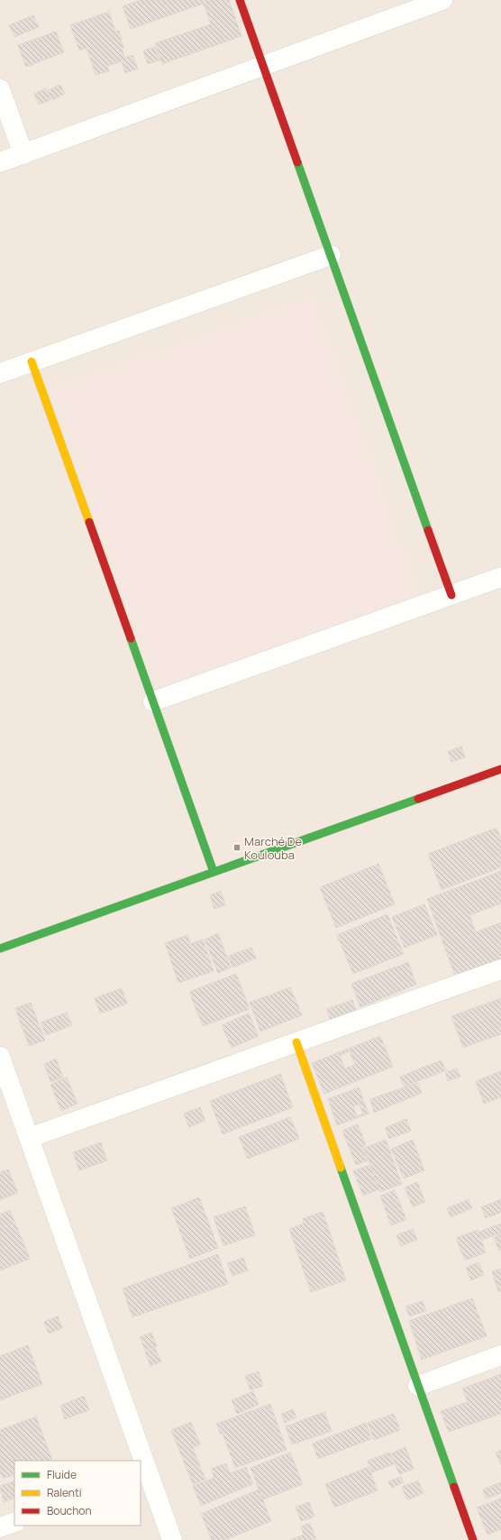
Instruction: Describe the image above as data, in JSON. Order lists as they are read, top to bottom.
{
  "places": {
    "transit": ["Marché De Koulouba"]
  },
  "legend": ["Fluide", "Ralenti", "Bouchon"]
}
